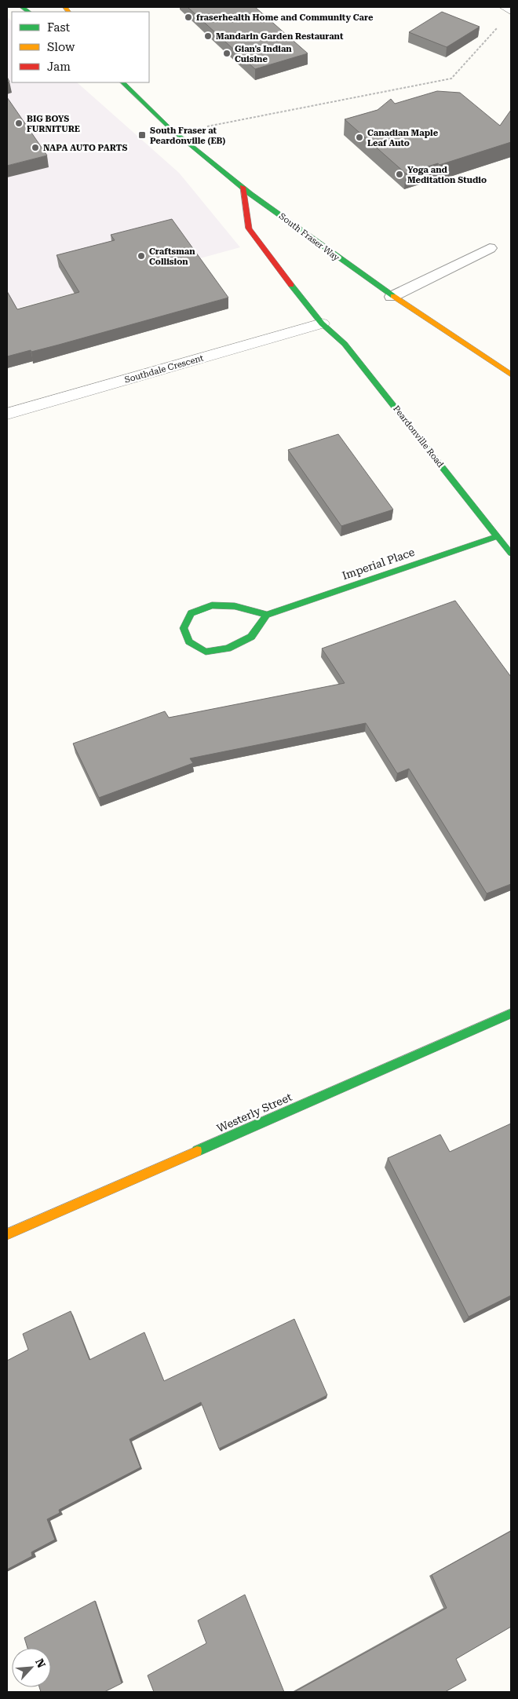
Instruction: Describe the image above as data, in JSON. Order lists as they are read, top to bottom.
{
  "streets": {
    "street": [
      "South Fraser Way",
      "Southdale Crescent",
      "Peardonville Road",
      "Imperial Place",
      "Westerly Street"
    ]
  },
  "crossings": [
    ["South Fraser Way", "Peardonville Road"],
    ["Southdale Crescent", "Peardonville Road"],
    ["Peardonville Road", "Imperial Place"]
  ],
  "places": {
    "other": [
      "fraserhealth Home and Community Care",
      "Mandarin Garden Restaurant",
      "Gian's Indian Cuisine",
      "BIG BOYS FURNITURE",
      "Canadian Maple Leaf Auto",
      "NAPA AUTO PARTS",
      "Yoga and Meditation Studio",
      "Craftsman Collision"
    ],
    "transit": ["South Fraser at Peardonville (EB)"]
  },
  "legend": ["Fast", "Slow", "Jam"],
  "north": "top right"
}
